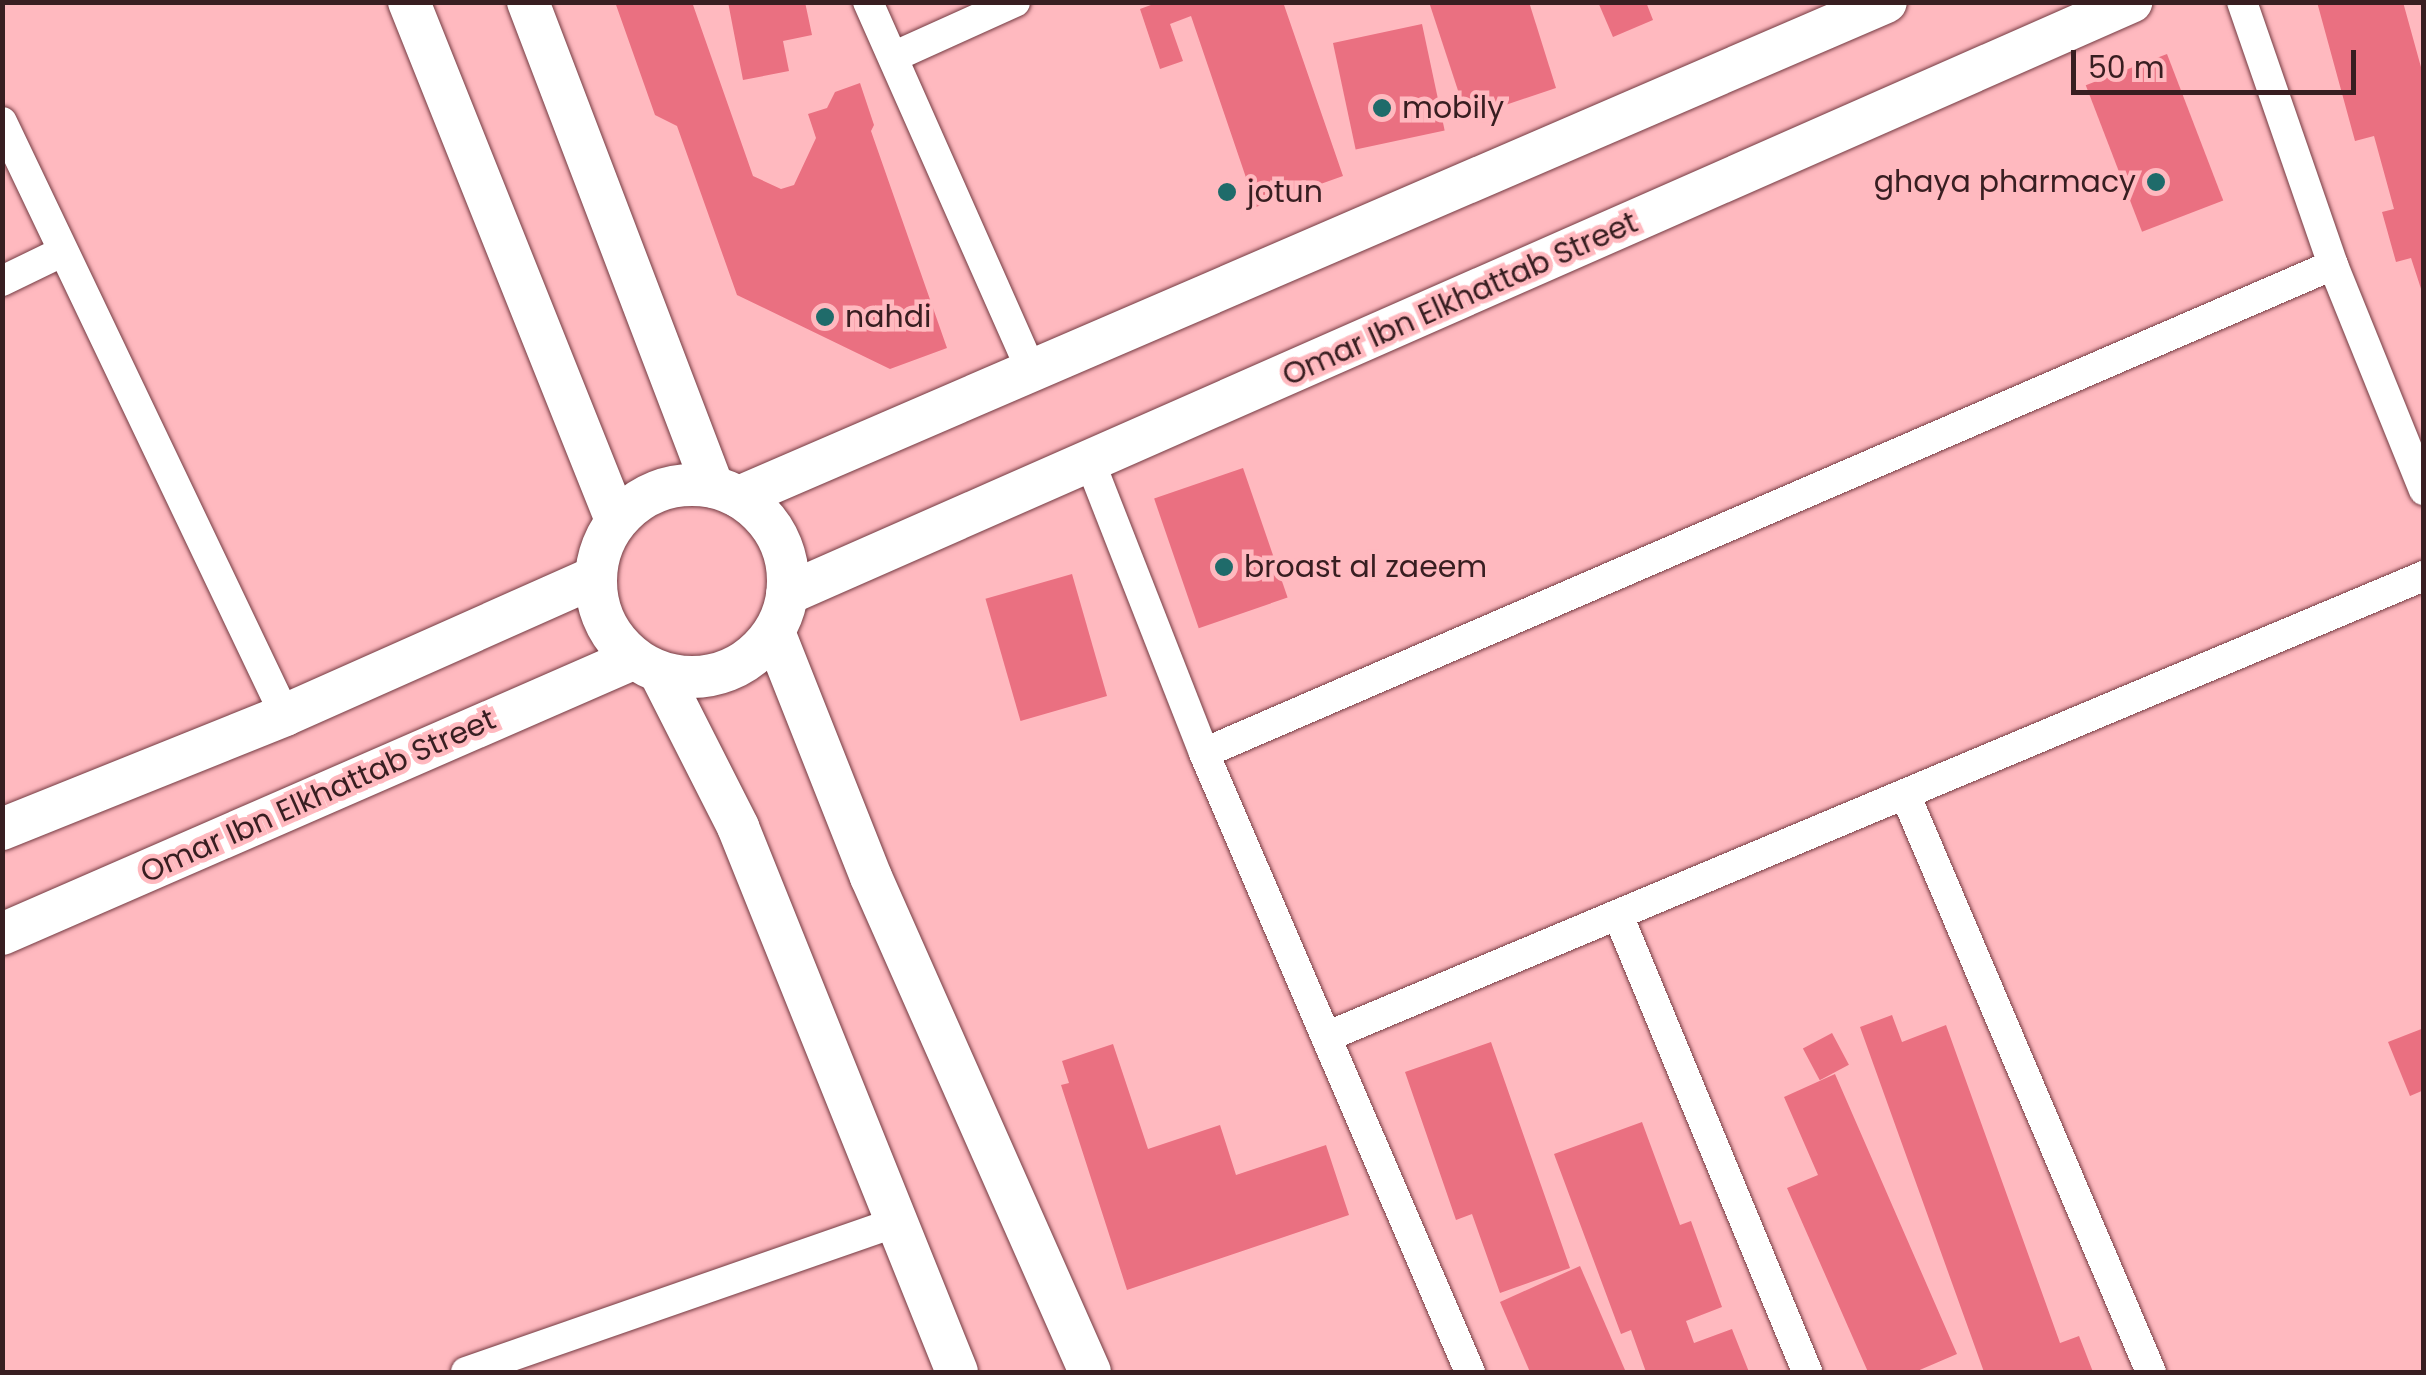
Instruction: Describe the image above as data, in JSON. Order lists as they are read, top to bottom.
{
  "streets": {
    "street": ["Omar Ibn Elkhattab Street"]
  },
  "places": [
    "mobily",
    "ghaya pharmacy",
    "jotun",
    "nahdi",
    "broast al zaeem"
  ],
  "scale_bar": "50 m"
}
